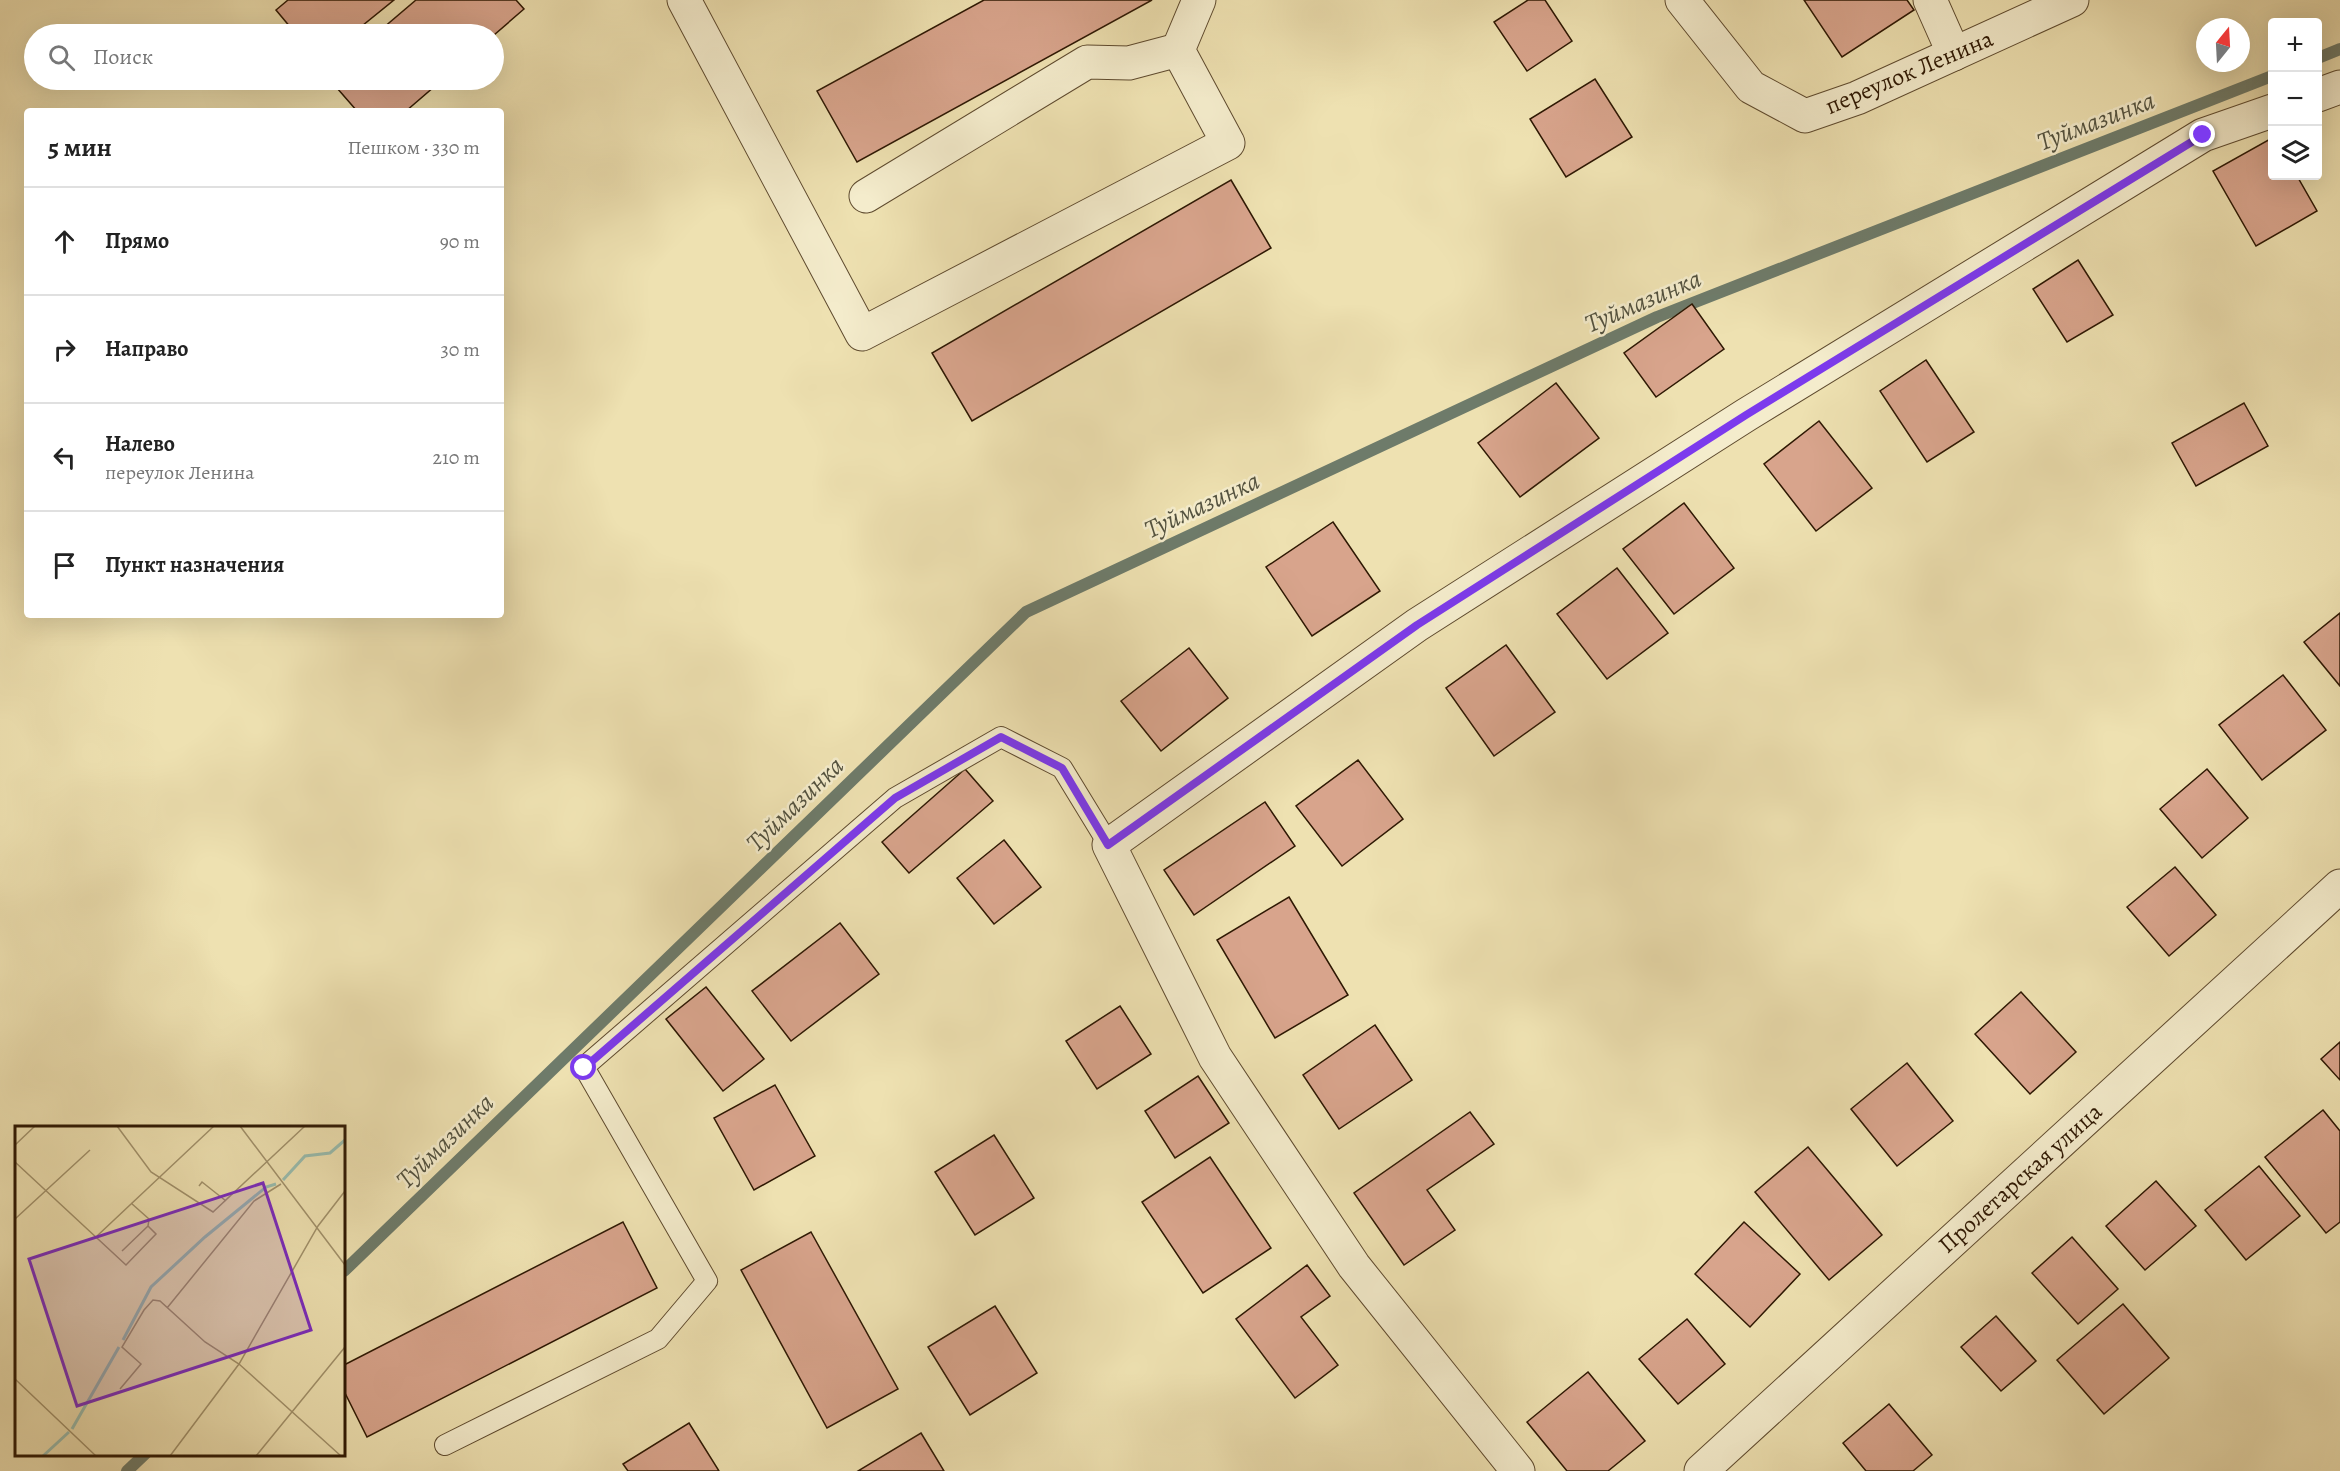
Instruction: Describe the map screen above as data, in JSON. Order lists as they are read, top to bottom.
{
  "streets": {
    "street": ["переулок Ленина", "Пролетарская улица"]
  },
  "water": ["Туймазинка"],
  "north": "top",
  "page": {
    "map_buttons": ["+", "−"],
    "search": "Поиск",
    "heading": ["5 мин", "Пешком · 330 m"],
    "list": [
      ["Прямо", "90 m"],
      ["Направо", "30 m"],
      ["Налево", "переулок Ленина", "210 m"],
      "Пункт назначения"
    ]
  }
}
